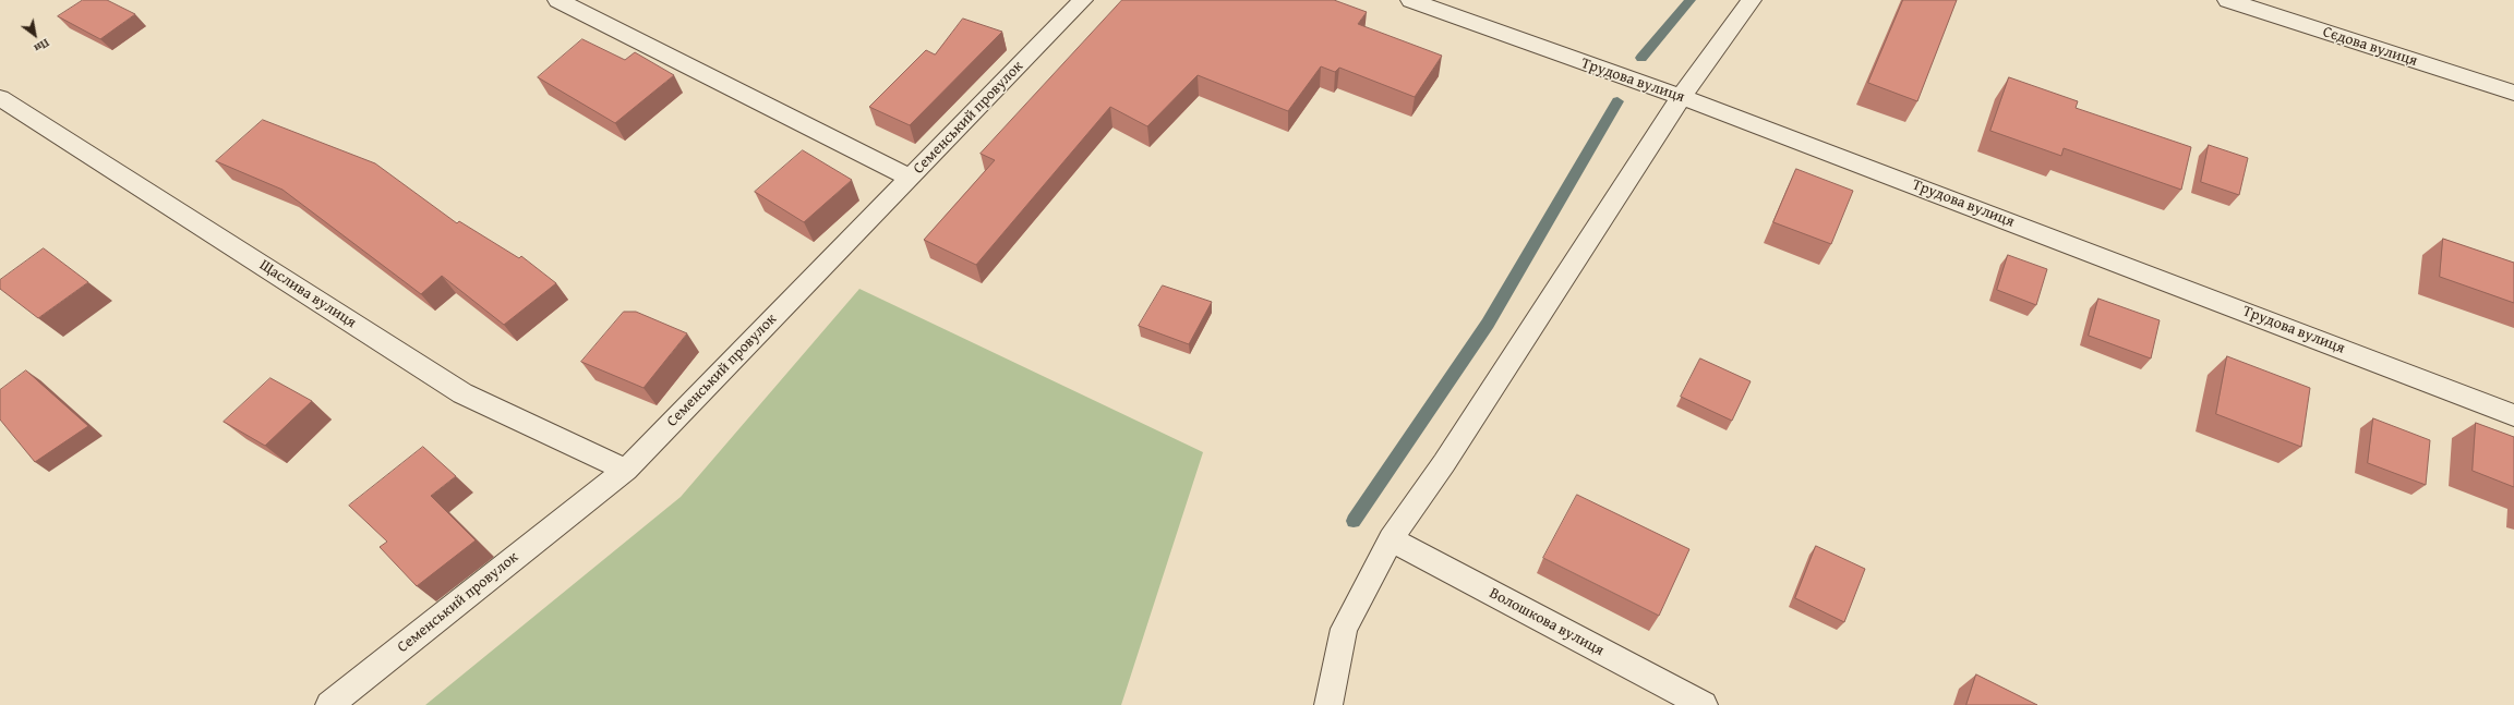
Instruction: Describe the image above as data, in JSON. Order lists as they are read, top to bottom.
{
  "streets": {
    "street": [
      "Сєдова вулиця",
      "Трудова вулиця",
      "Семенський провулок",
      "Щаслива вулиця",
      "Волошкова вулиця"
    ]
  },
  "crossings": [
    ["Семенський провулок", "Щаслива вулиця"]
  ],
  "north": "bottom right"
}
